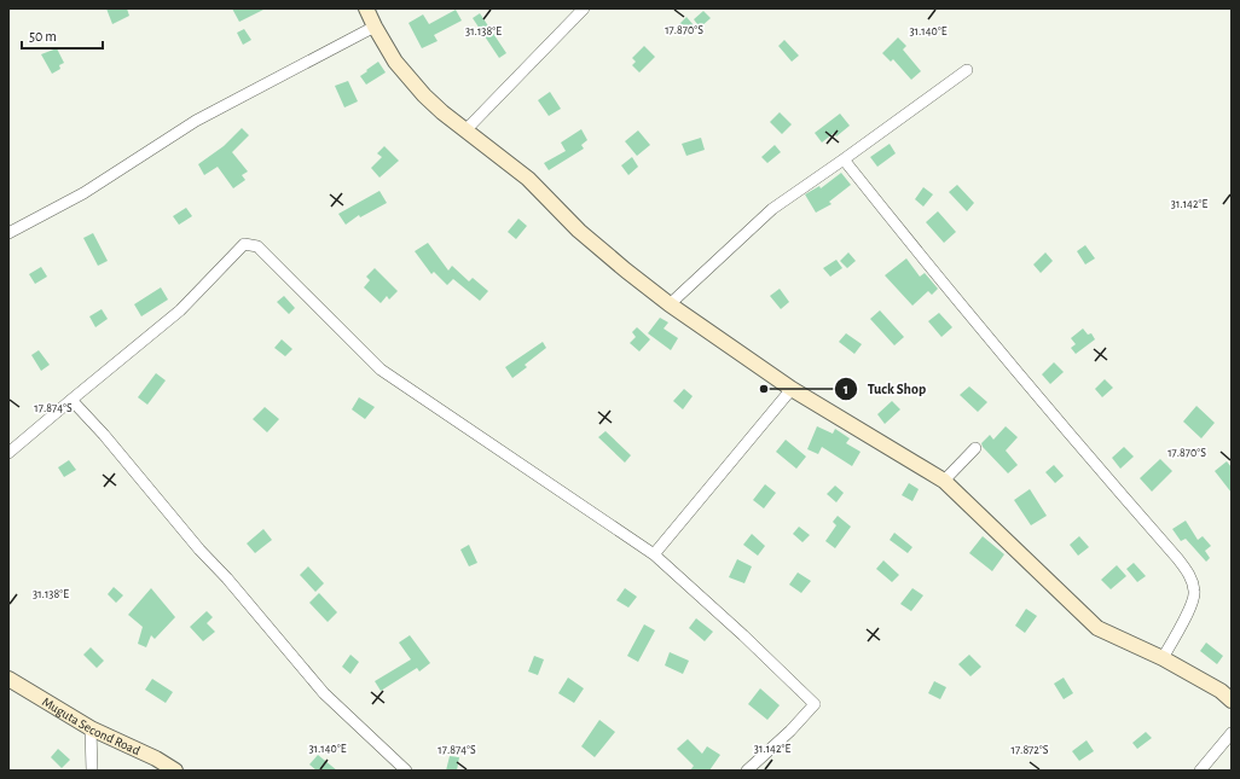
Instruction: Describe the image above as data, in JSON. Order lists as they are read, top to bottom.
{
  "streets": {
    "street": ["Muguta Second Road"]
  },
  "places": ["Tuck Shop"],
  "scale_bar": "50 m",
  "coordinates": [
    "17.870°S",
    "31.138°E",
    "31.140°E",
    "31.142°E",
    "17.874°S",
    "17.872°S"
  ]
}
